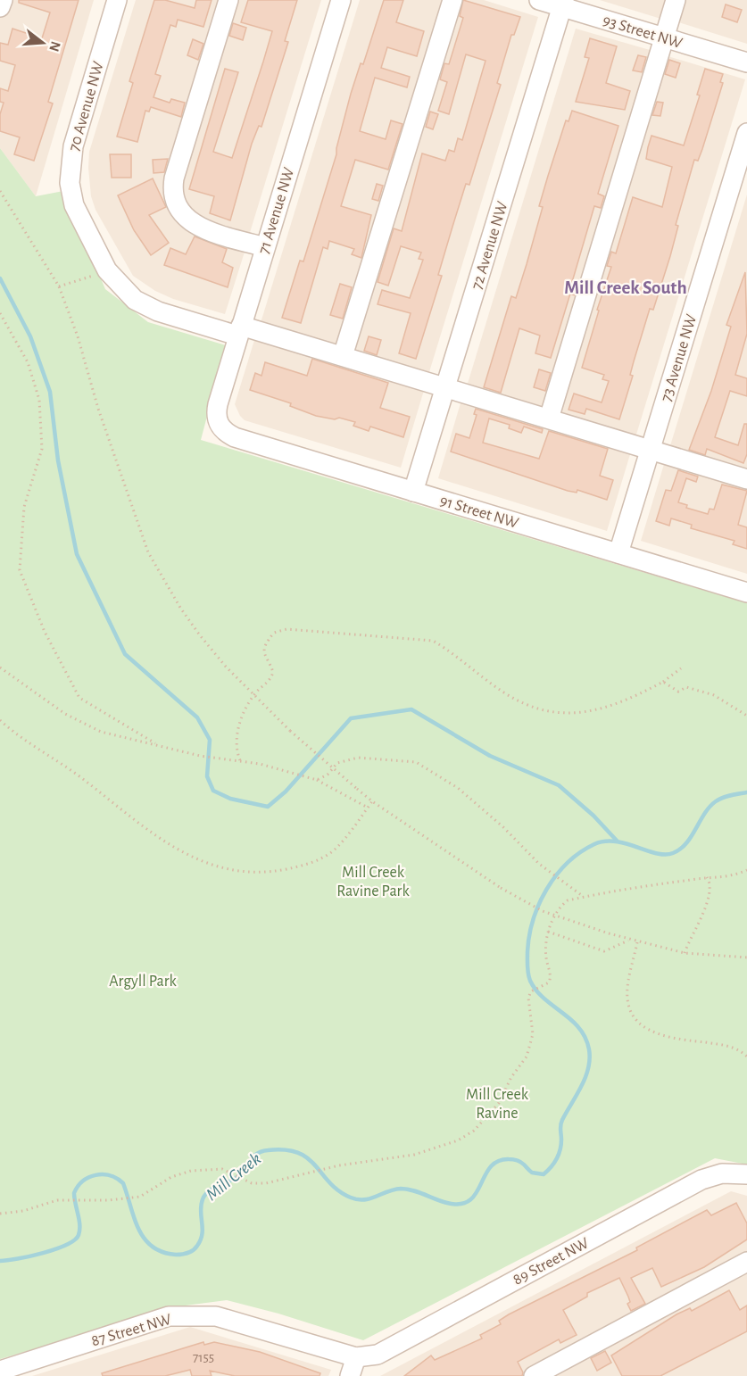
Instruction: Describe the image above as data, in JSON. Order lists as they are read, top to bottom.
{
  "streets": {
    "street": [
      "93 Street NW",
      "70 Avenue NW",
      "71 Avenue NW",
      "72 Avenue NW",
      "73 Avenue NW",
      "91 Street NW",
      "89 Street NW",
      "87 Street NW"
    ]
  },
  "crossings": [
    ["93 Street NW", "72 Avenue NW"],
    ["71 Avenue NW", "91 Street NW"],
    ["72 Avenue NW", "91 Street NW"],
    ["73 Avenue NW", "91 Street NW"],
    ["89 Street NW", "87 Street NW"]
  ],
  "districts": ["Mill Creek South"],
  "water": ["Mill Creek"],
  "parks": ["Mill Creek Ravine Park", "Argyll Park", "Mill Creek Ravine"],
  "house_numbers": ["7155"],
  "north": "right"
}
